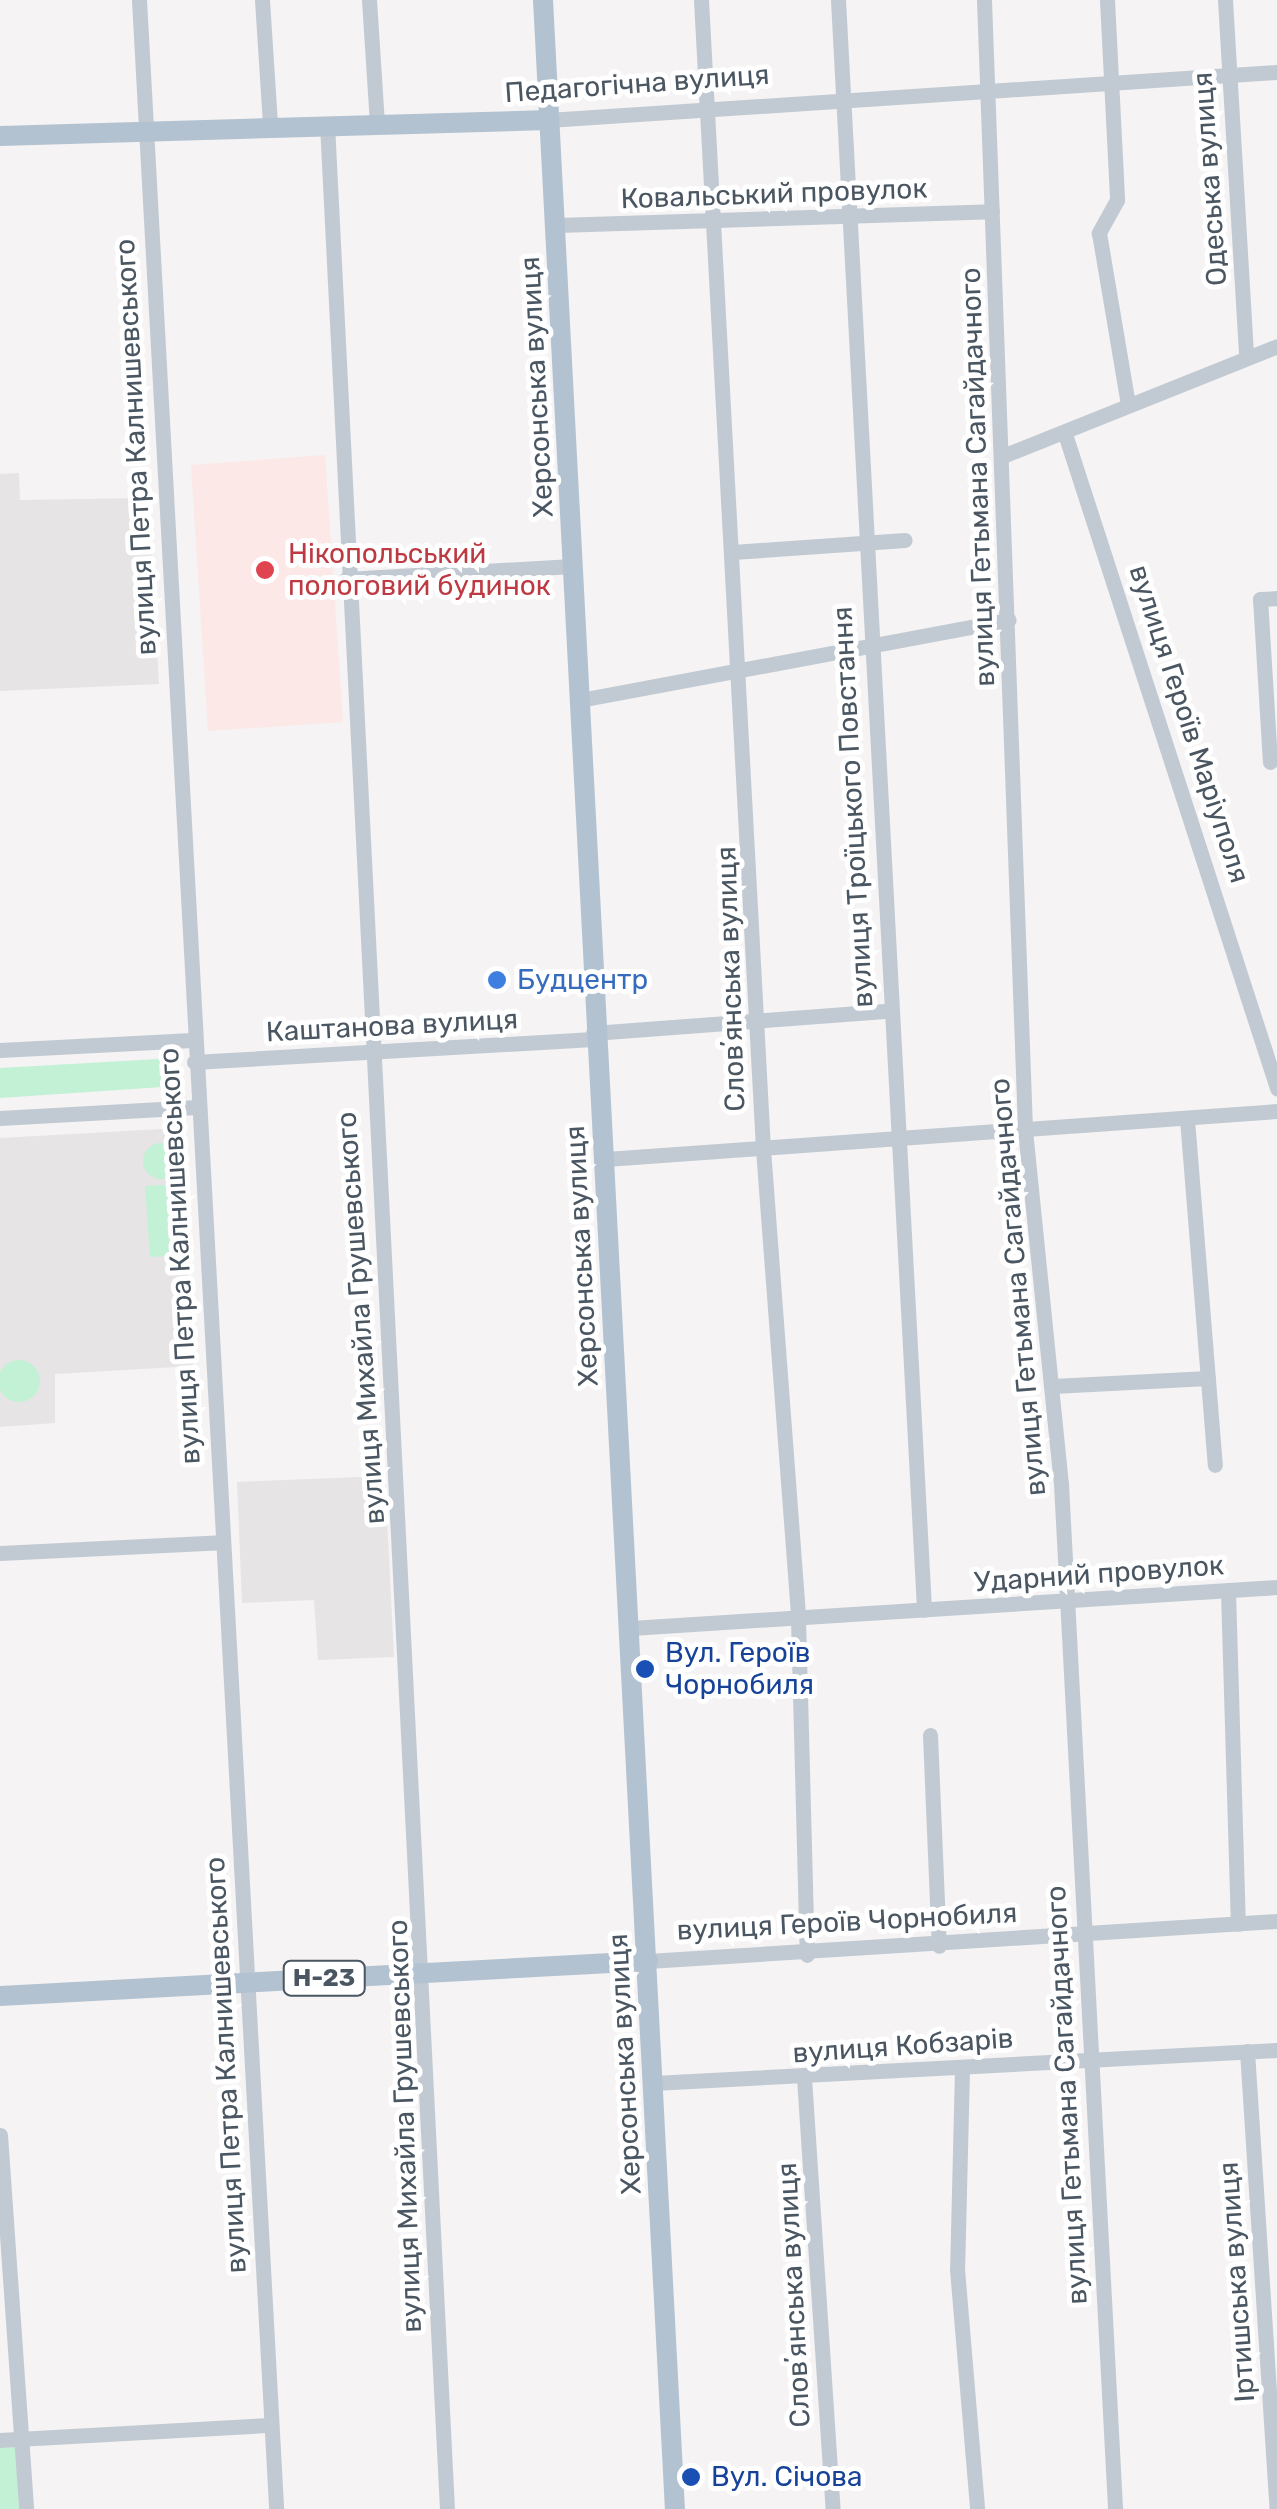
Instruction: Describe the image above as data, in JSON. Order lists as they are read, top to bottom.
{
  "streets": {
    "main road": [
      "Педагогічна вулиця",
      "Херсонська вулиця",
      "вулиця Героїв Чорнобиля",
      "Н-23"
    ],
    "street": [
      "Одеська вулиця",
      "Ковальський провулок",
      "вулиця Петра Калнишевського",
      "вулиця Гетьмана Сагайдачного",
      "вулиця Героїв Маріуполя",
      "вулиця Троїцького Повстання",
      "Словʼянська вулиця",
      "Каштанова вулиця",
      "вулиця Михайла Грушевського",
      "Ударний провулок",
      "вулиця Кобзарів",
      "Іртишська вулиця"
    ]
  },
  "crossings": [
    ["Педагогічна вулиця", "Одеська вулиця"],
    ["Педагогічна вулиця", "Херсонська вулиця"],
    ["Педагогічна вулиця", "вулиця Петра Калнишевського"],
    ["Педагогічна вулиця", "вулиця Гетьмана Сагайдачного"],
    ["Педагогічна вулиця", "вулиця Троїцького Повстання"],
    ["Педагогічна вулиця", "Словʼянська вулиця"],
    ["Педагогічна вулиця", "вулиця Михайла Грушевського"],
    ["Ковальський провулок", "Херсонська вулиця"],
    ["Ковальський провулок", "вулиця Гетьмана Сагайдачного"],
    ["Ковальський провулок", "вулиця Троїцького Повстання"],
    ["Ковальський провулок", "Словʼянська вулиця"],
    ["Херсонська вулиця", "Каштанова вулиця"],
    ["Херсонська вулиця", "Ударний провулок"],
    ["Херсонська вулиця", "вулиця Героїв Чорнобиля"],
    ["Херсонська вулиця", "вулиця Кобзарів"],
    ["вулиця Петра Калнишевського", "Каштанова вулиця"],
    ["вулиця Петра Калнишевського", "вулиця Героїв Чорнобиля"],
    ["вулиця Гетьмана Сагайдачного", "Ударний провулок"],
    ["вулиця Гетьмана Сагайдачного", "вулиця Героїв Чорнобиля"],
    ["вулиця Гетьмана Сагайдачного", "вулиця Кобзарів"],
    ["вулиця Троїцького Повстання", "Каштанова вулиця"],
    ["вулиця Троїцького Повстання", "Ударний провулок"],
    ["Словʼянська вулиця", "Каштанова вулиця"],
    ["Словʼянська вулиця", "Ударний провулок"],
    ["Словʼянська вулиця", "вулиця Героїв Чорнобиля"],
    ["Словʼянська вулиця", "вулиця Кобзарів"],
    ["Каштанова вулиця", "вулиця Михайла Грушевського"],
    ["вулиця Михайла Грушевського", "вулиця Героїв Чорнобиля"],
    ["вулиця Кобзарів", "Іртишська вулиця"]
  ],
  "places": [
    "Нікопольський пологовий будинок",
    "Будцентр",
    "Вул. Героїв Чорнобиля",
    "Вул. Січова"
  ]
}
